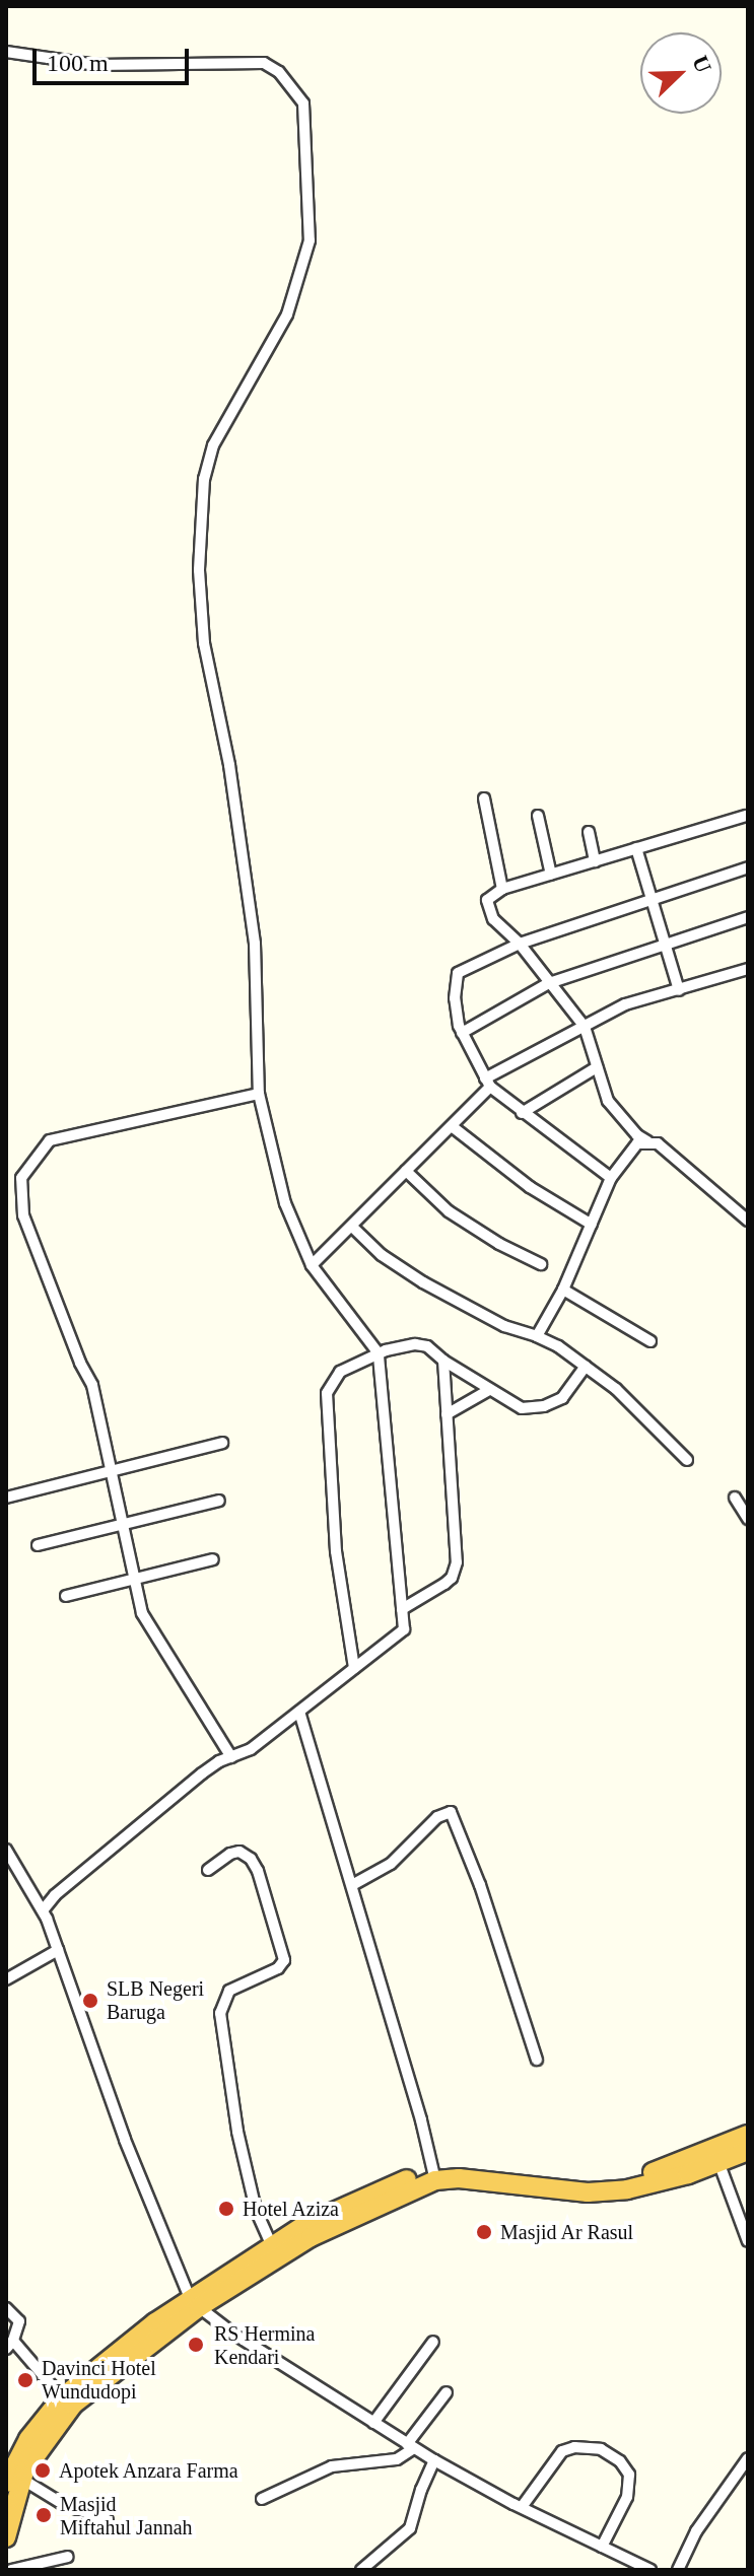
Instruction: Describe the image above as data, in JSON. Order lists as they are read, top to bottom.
{
  "places": [
    "SLB Negeri Baruga",
    "Hotel Aziza",
    "Masjid Ar Rasul",
    "RS Hermina Kendari",
    "Davinci Hotel Wundudopi",
    "Apotek Anzara Farma",
    "Masjid Miftahul Jannah"
  ],
  "scale_bar": "100 m",
  "north": "top right"
}
